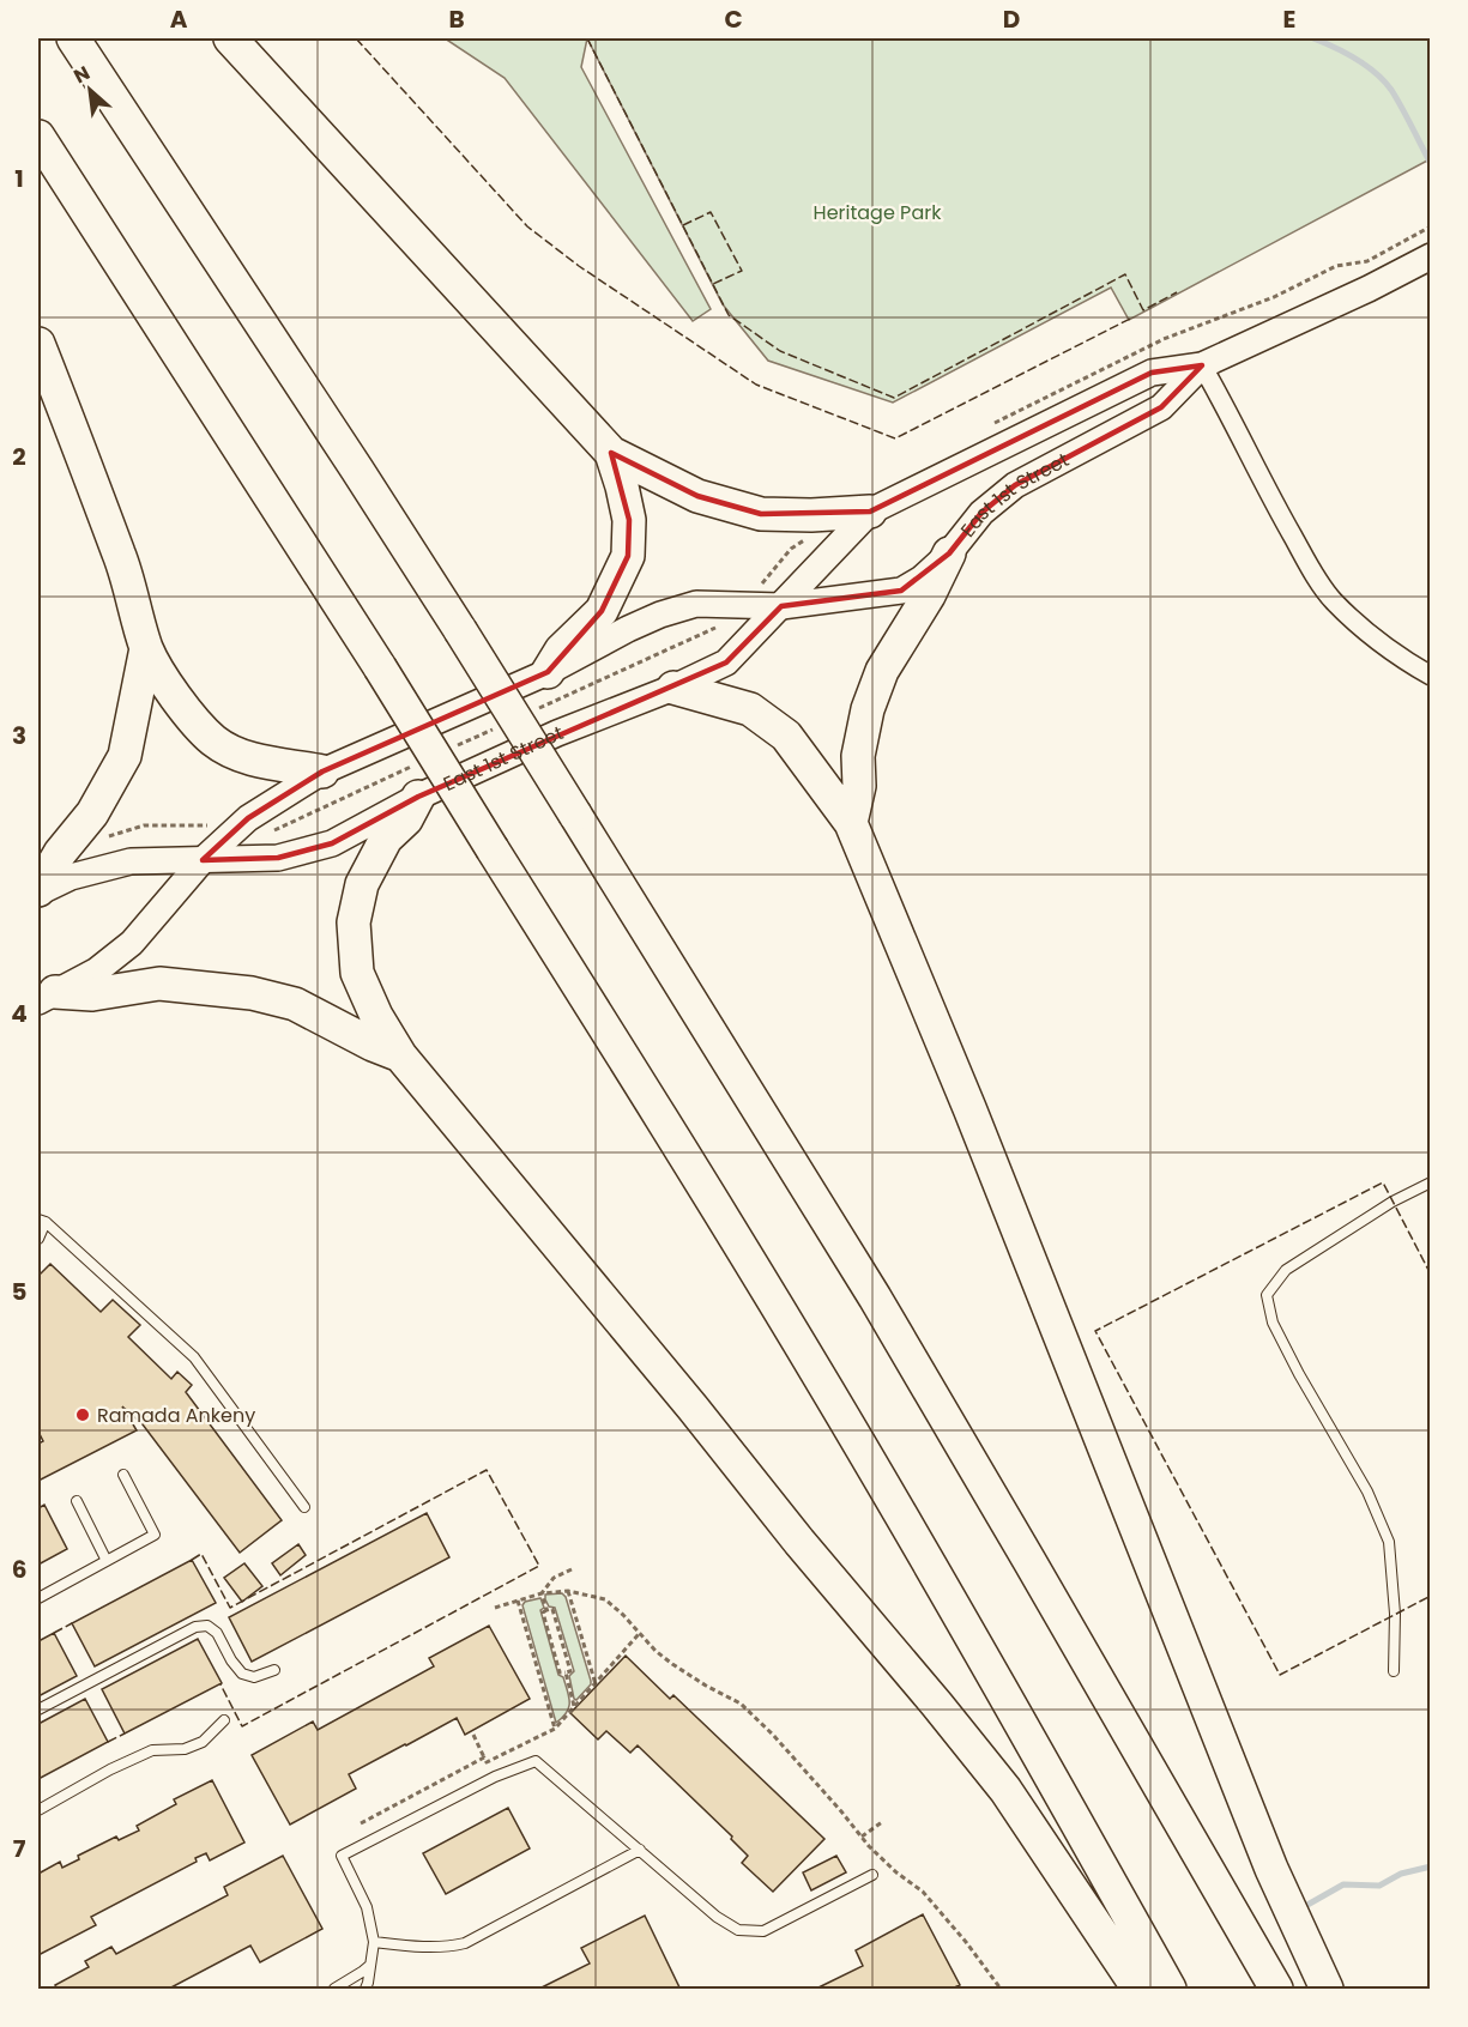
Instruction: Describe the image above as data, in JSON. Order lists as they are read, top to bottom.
{
  "streets": {
    "main road": ["East 1st Street"]
  },
  "parks": ["Heritage Park"],
  "places": ["Ramada Ankeny"],
  "north": "top left",
  "grid": {
    "columns": [
      "A",
      "B",
      "C",
      "D",
      "E"
    ],
    "rows": [
      "1",
      "2",
      "3",
      "4",
      "5",
      "6",
      "7"
    ]
  }
}
